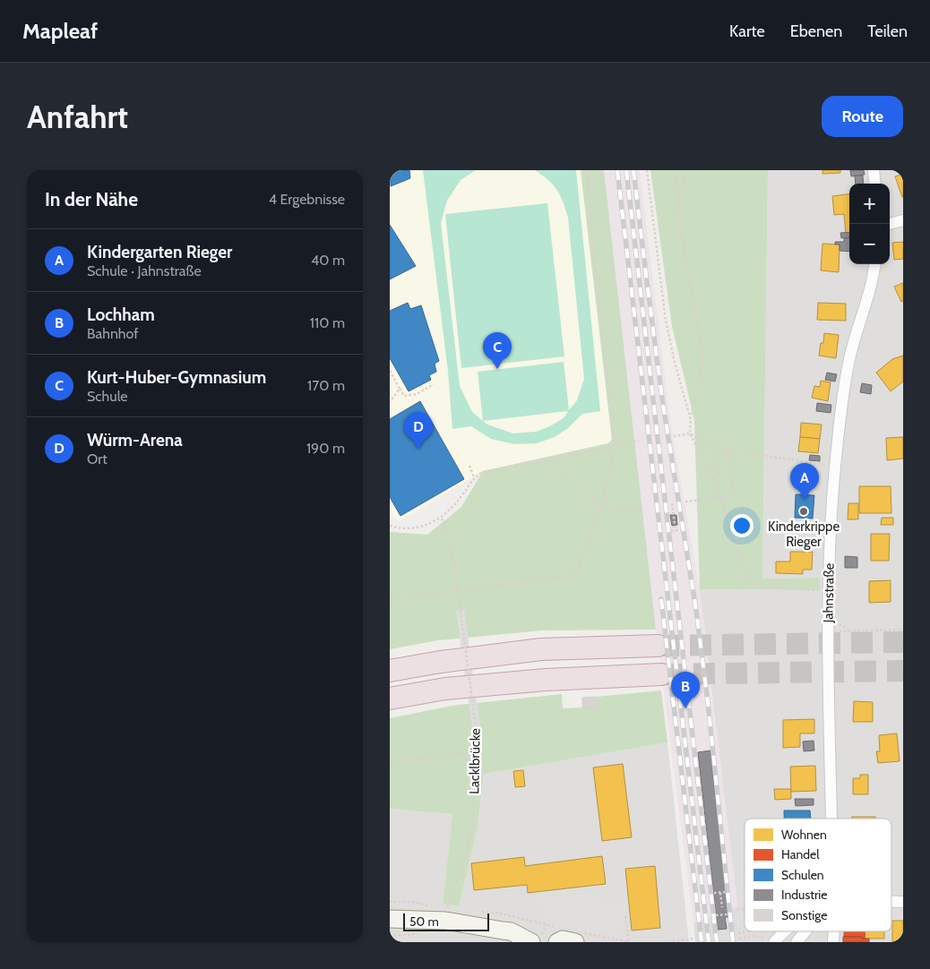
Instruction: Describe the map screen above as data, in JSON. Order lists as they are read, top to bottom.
{
  "streets": {
    "street": ["Jahnstraße"],
    "path": ["Lacklbrücke"]
  },
  "places": ["Kinderkrippe Rieger"],
  "legend": [
    "Wohnen",
    "Handel",
    "Schulen",
    "Industrie",
    "Sonstige"
  ],
  "scale_bar": "50 m",
  "page": {
    "header": "Mapleaf",
    "nav": ["Karte", "Ebenen", "Teilen"],
    "buttons": "Route",
    "title": "Anfahrt",
    "heading": ["In der Nähe", "4 Ergebnisse"],
    "map_buttons": ["+", "−"],
    "list": [
      {
        "mark": "A",
        "name": "Kindergarten Rieger",
        "note": "Schule · Jahnstraße",
        "value": "40 m"
      },
      {
        "mark": "B",
        "name": "Lochham",
        "note": "Bahnhof",
        "value": "110 m"
      },
      {
        "mark": "C",
        "name": "Kurt-Huber-Gymnasium",
        "note": "Schule",
        "value": "170 m"
      },
      {
        "mark": "D",
        "name": "Würm-Arena",
        "note": "Ort",
        "value": "190 m"
      }
    ],
    "pins": [
      "C",
      "D",
      "A",
      "B"
    ],
    "scale": "50 m"
  }
}
